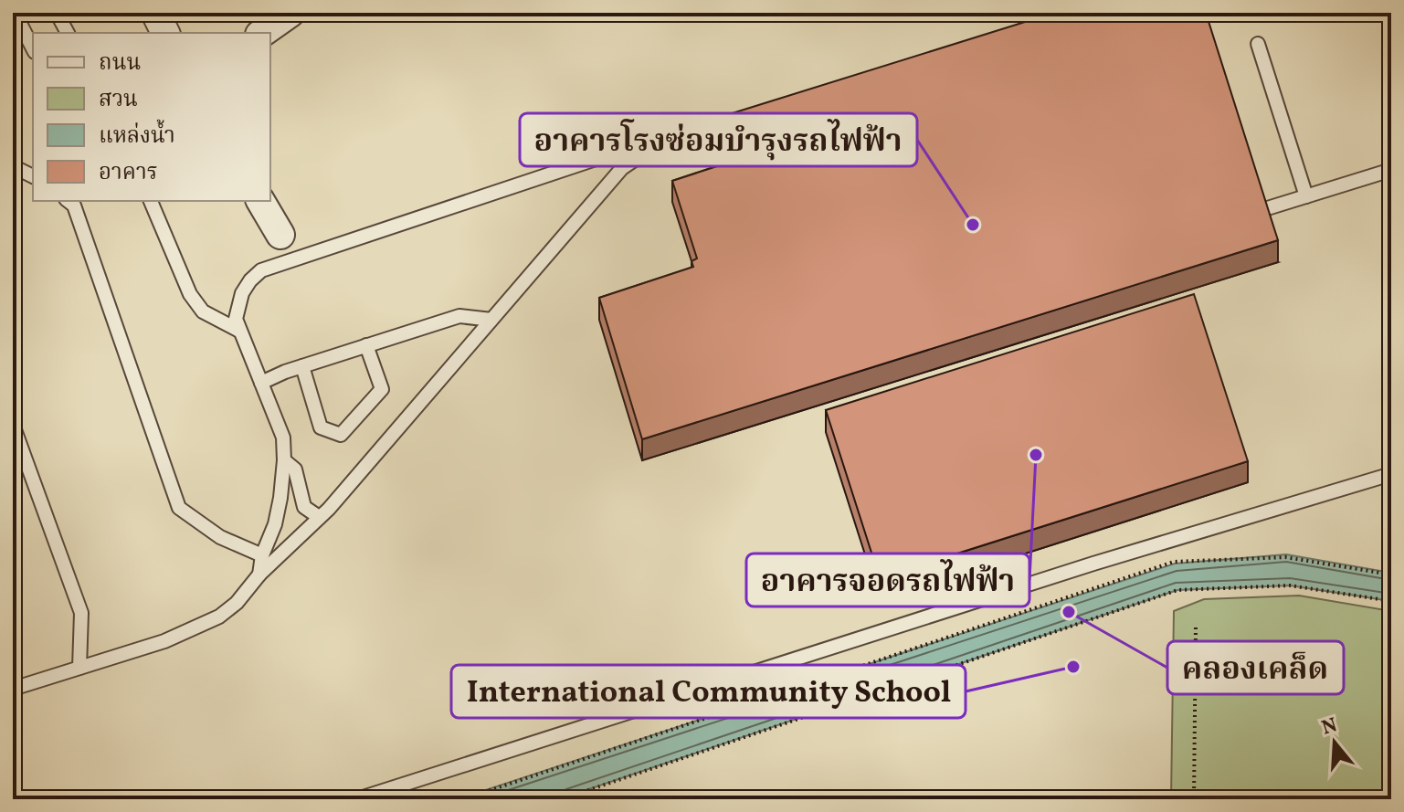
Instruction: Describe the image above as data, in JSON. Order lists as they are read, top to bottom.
{
  "places": [
    "อาคารโรงซ่อมบำรุงรถไฟฟ้า",
    "อาคารจอดรถไฟฟ้า",
    "คลองเคล็ด",
    "International Community School"
  ],
  "legend": [
    "ถนน",
    "สวน",
    "แหล่งน้ำ",
    "อาคาร"
  ],
  "north": "top"
}
